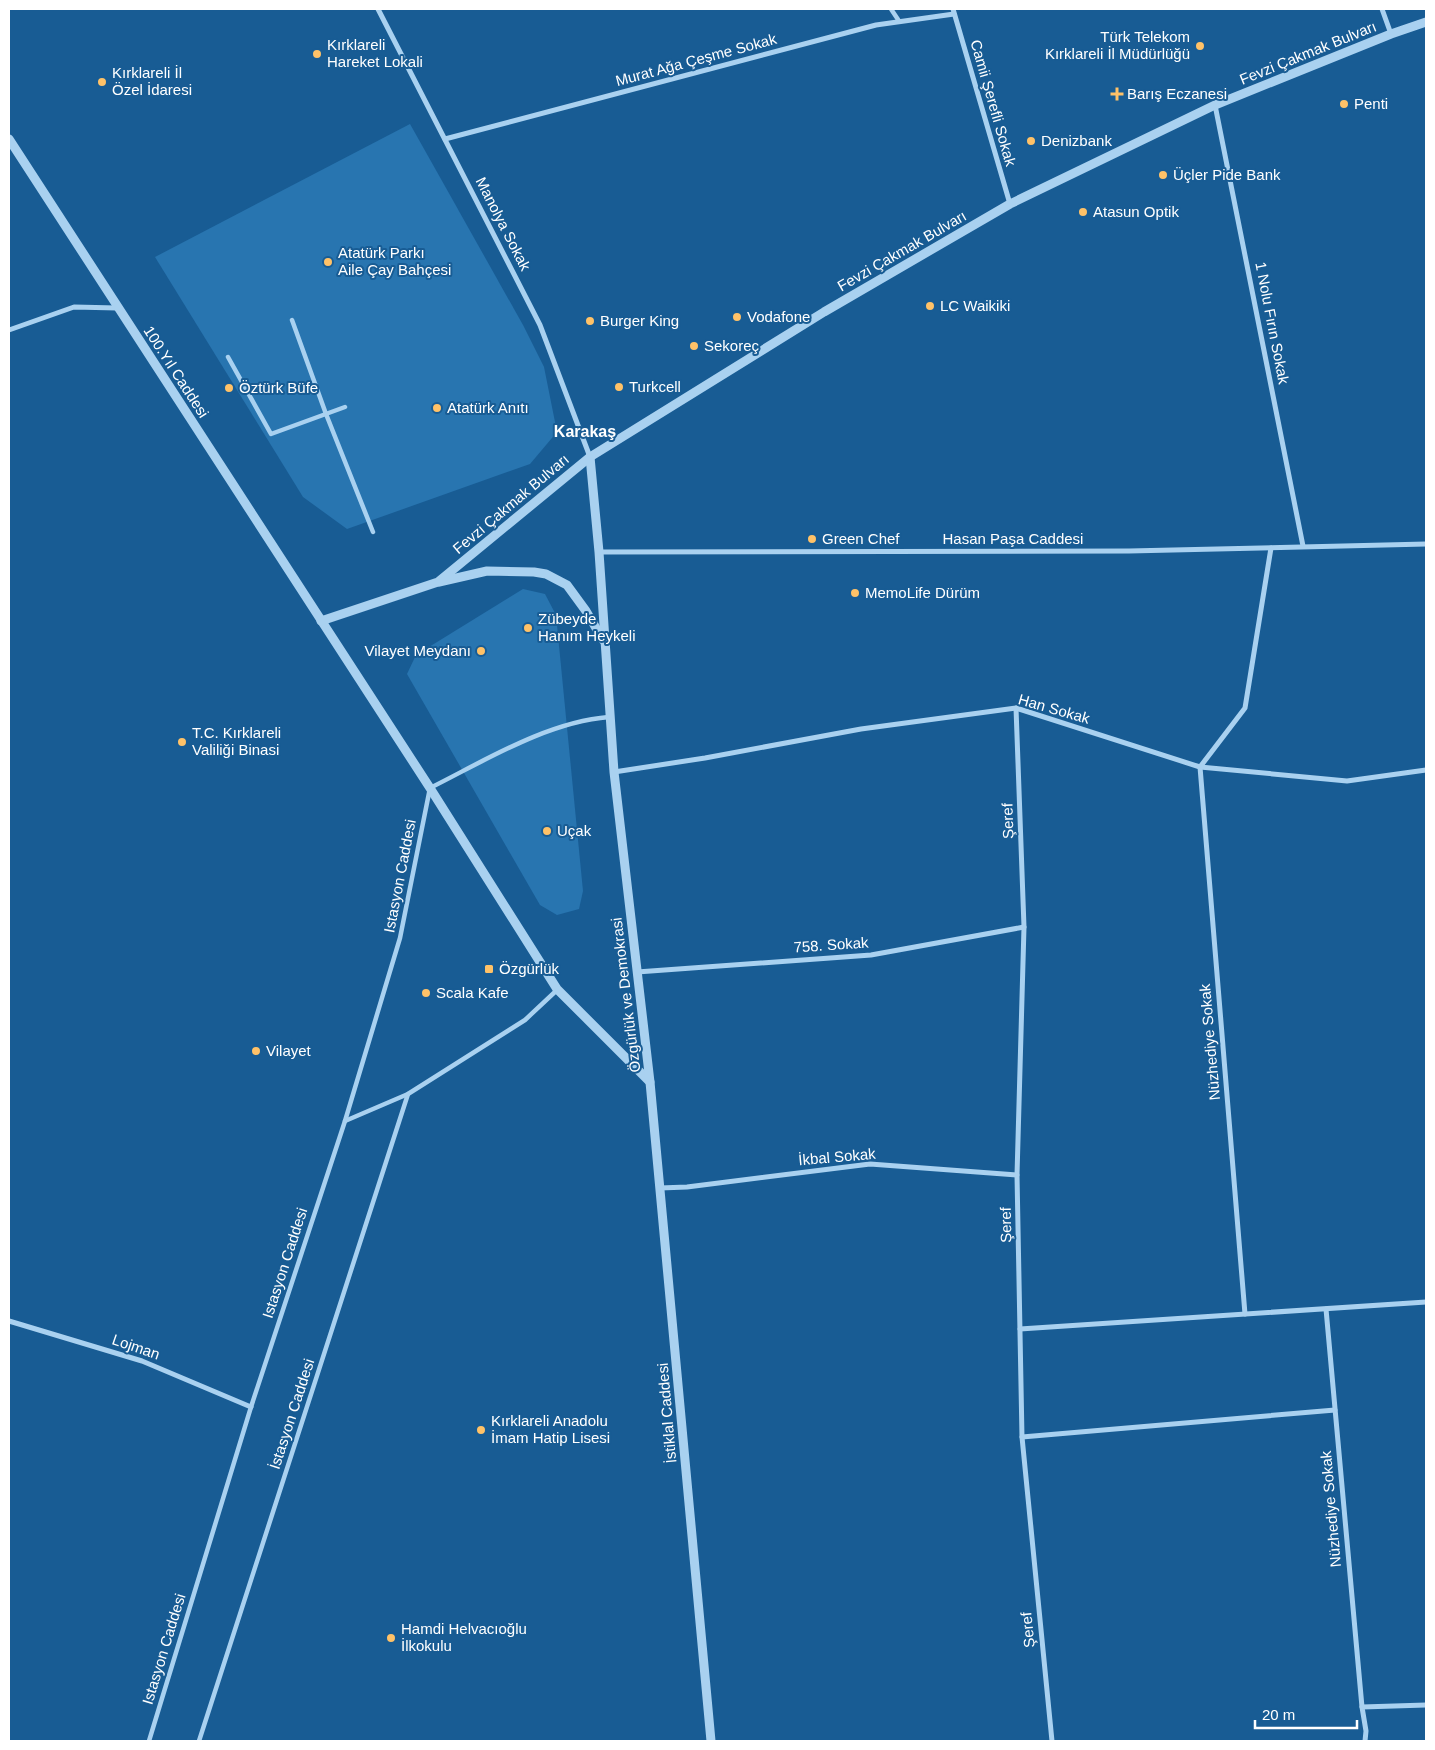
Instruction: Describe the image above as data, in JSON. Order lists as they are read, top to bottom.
{
  "streets": {
    "street": [
      "Fevzi Çakmak Bulvarı",
      "Murat Ağa Çeşme Sokak",
      "Camii Şerefli Sokak",
      "Manolya Sokak",
      "1 Nolu Fırın Sokak",
      "100.Yıl Caddesi",
      "Hasan Paşa Caddesi",
      "Han Sokak",
      "Şeref",
      "Istasyon Caddesi",
      "758. Sokak",
      "Özgürlük ve Demokrasi",
      "Nüzhediye Sokak",
      "İkbal Sokak",
      "Lojman",
      "İstiklal Caddesi",
      "İstasyon Caddesi"
    ]
  },
  "crossings": [
    ["Fevzi Çakmak Bulvarı", "Camii Şerefli Sokak"],
    ["Fevzi Çakmak Bulvarı", "Manolya Sokak"],
    ["Fevzi Çakmak Bulvarı", "1 Nolu Fırın Sokak"],
    ["Fevzi Çakmak Bulvarı", "100.Yıl Caddesi"],
    ["Fevzi Çakmak Bulvarı", "Özgürlük ve Demokrasi"],
    ["Murat Ağa Çeşme Sokak", "Camii Şerefli Sokak"],
    ["Murat Ağa Çeşme Sokak", "Manolya Sokak"],
    ["Manolya Sokak", "Özgürlük ve Demokrasi"],
    ["1 Nolu Fırın Sokak", "Hasan Paşa Caddesi"],
    ["100.Yıl Caddesi", "Özgürlük ve Demokrasi"],
    ["Hasan Paşa Caddesi", "Özgürlük ve Demokrasi"],
    ["Han Sokak", "Şeref"],
    ["Han Sokak", "Özgürlük ve Demokrasi"],
    ["Han Sokak", "Nüzhediye Sokak"],
    ["Şeref", "758. Sokak"],
    ["Şeref", "İkbal Sokak"],
    ["Istasyon Caddesi", "Özgürlük ve Demokrasi"],
    ["Istasyon Caddesi", "Lojman"],
    ["758. Sokak", "Özgürlük ve Demokrasi"],
    ["Özgürlük ve Demokrasi", "İstiklal Caddesi"],
    ["İkbal Sokak", "İstiklal Caddesi"]
  ],
  "districts": ["Karakaş"],
  "places": {
    "other": [
      "Türk Telekom Kırklareli İl Müdürlüğü",
      "Kırklareli Hareket Lokali",
      "Kırklareli İl Özel İdaresi",
      "Penti",
      "Denizbank",
      "Üçler Pide Bank",
      "Atasun Optik",
      "Atatürk Parkı Aile Çay Bahçesi",
      "LC Waikiki",
      "Vodafone",
      "Burger King",
      "Sekoreç",
      "Turkcell",
      "Öztürk Büfe",
      "Atatürk Anıtı",
      "Green Chef",
      "MemoLife Dürüm",
      "Zübeyde Hanım Heykeli",
      "Vilayet Meydanı",
      "T.C. Kırklareli Valiliği Binasi",
      "Uçak",
      "Scala Kafe",
      "Vilayet",
      "Kırklareli Anadolu İmam Hatip Lisesi",
      "Hamdi Helvacıoğlu İlkokulu"
    ],
    "health": ["Barış Eczanesi"],
    "transit": ["Özgürlük"]
  },
  "scale_bar": "20 m"
}
